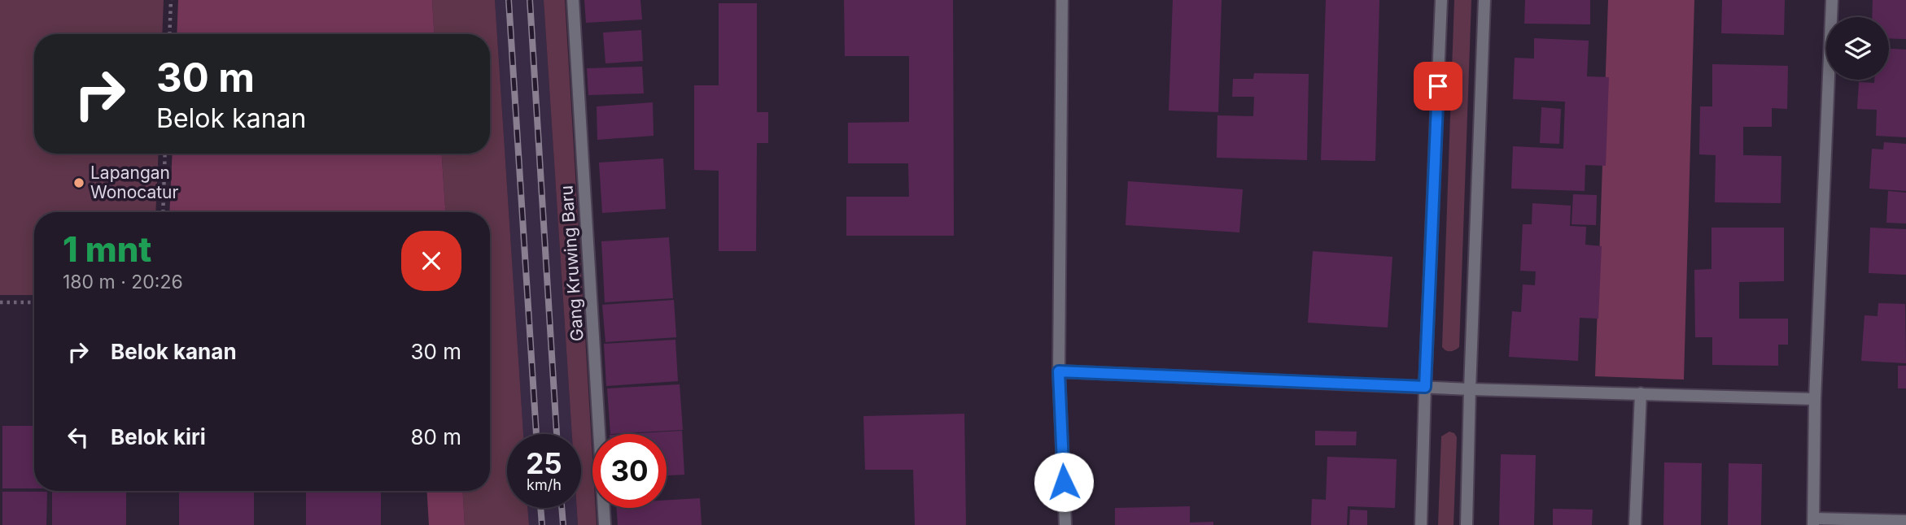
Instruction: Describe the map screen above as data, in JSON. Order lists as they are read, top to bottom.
{
  "streets": {
    "street": ["Gang Kruwing Baru"]
  },
  "places": ["Lapangan Wonocatur"],
  "page": {
    "turn": ["30 m", "Belok kanan"],
    "heading": ["1 mnt", "180 m · 20:26"],
    "list": [
      {
        "name": "Belok kanan",
        "value": "30 m"
      },
      {
        "name": "Belok kiri",
        "value": "80 m"
      }
    ],
    "speed": "25 km/h",
    "limit": "30"
  }
}
